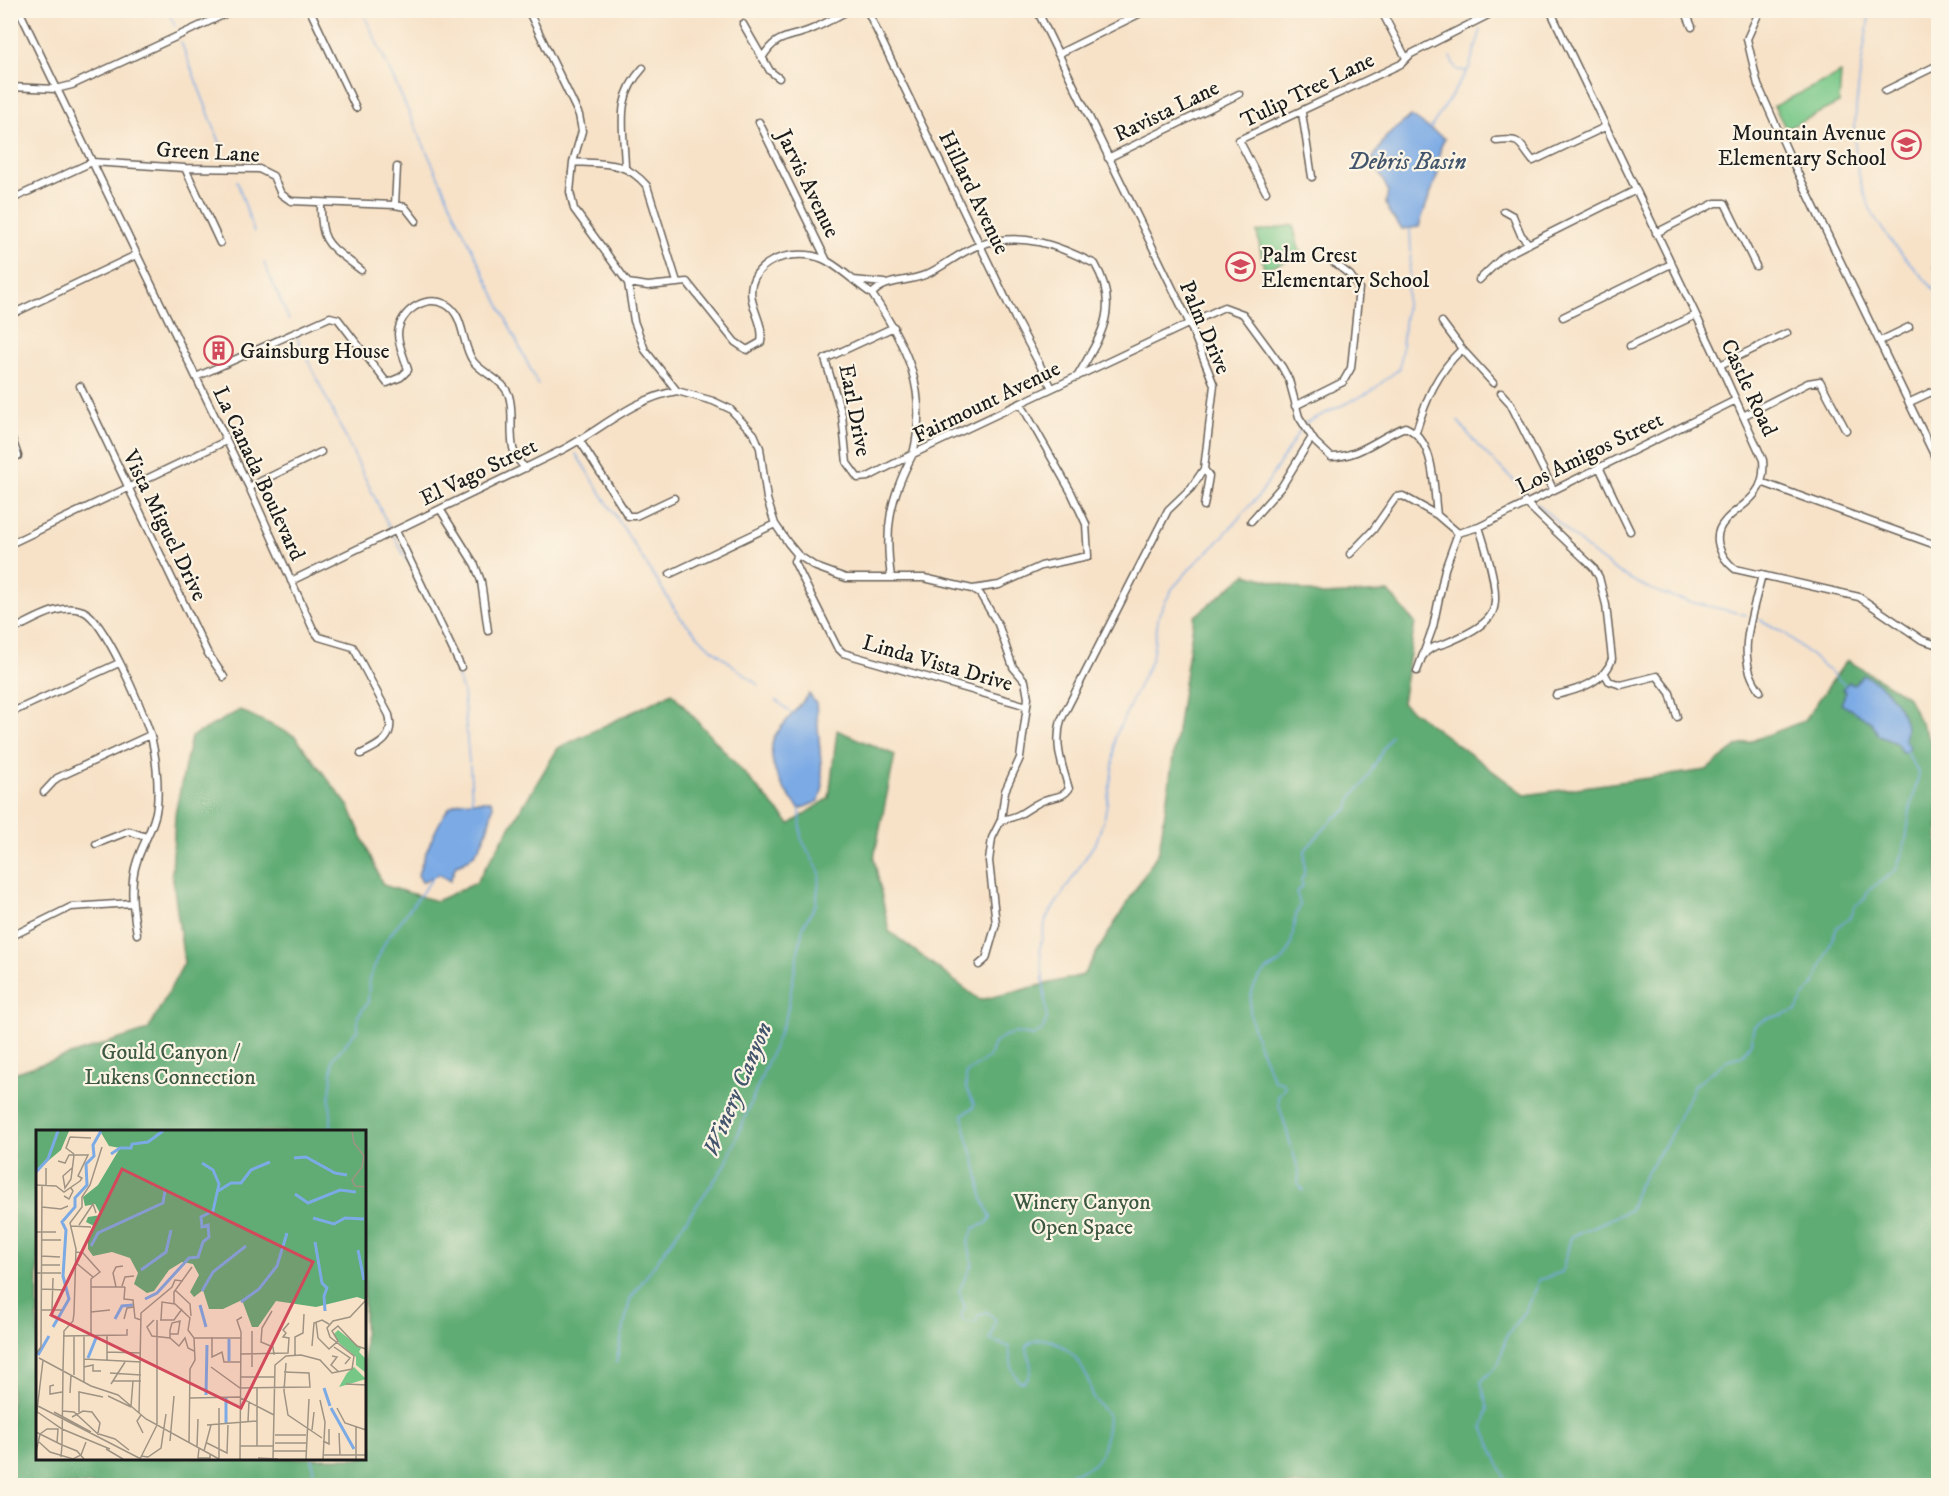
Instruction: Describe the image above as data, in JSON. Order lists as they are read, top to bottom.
{
  "streets": {
    "street": [
      "Tulip Tree Lane",
      "Ravista Lane",
      "Green Lane",
      "Jarvis Avenue",
      "Hillard Avenue",
      "Palm Drive",
      "Castle Road",
      "Fairmount Avenue",
      "Earl Drive",
      "Los Amigos Street",
      "El Vago Street",
      "La Canada Boulevard",
      "Vista Miguel Drive",
      "Linda Vista Drive"
    ]
  },
  "crossings": [
    ["Ravista Lane", "Palm Drive"],
    ["Green Lane", "La Canada Boulevard"],
    ["Hillard Avenue", "Fairmount Avenue"],
    ["Palm Drive", "Fairmount Avenue"],
    ["Castle Road", "Los Amigos Street"],
    ["Fairmount Avenue", "Earl Drive"],
    ["El Vago Street", "La Canada Boulevard"]
  ],
  "water": ["Debris Basin", "Winery Canyon"],
  "parks": ["Gould Canyon / Lukens Connection", "Winery Canyon Open Space"],
  "places": {
    "school or university": ["Mountain Avenue Elementary School", "Palm Crest Elementary School"],
    "building": ["Gainsburg House"]
  }
}
